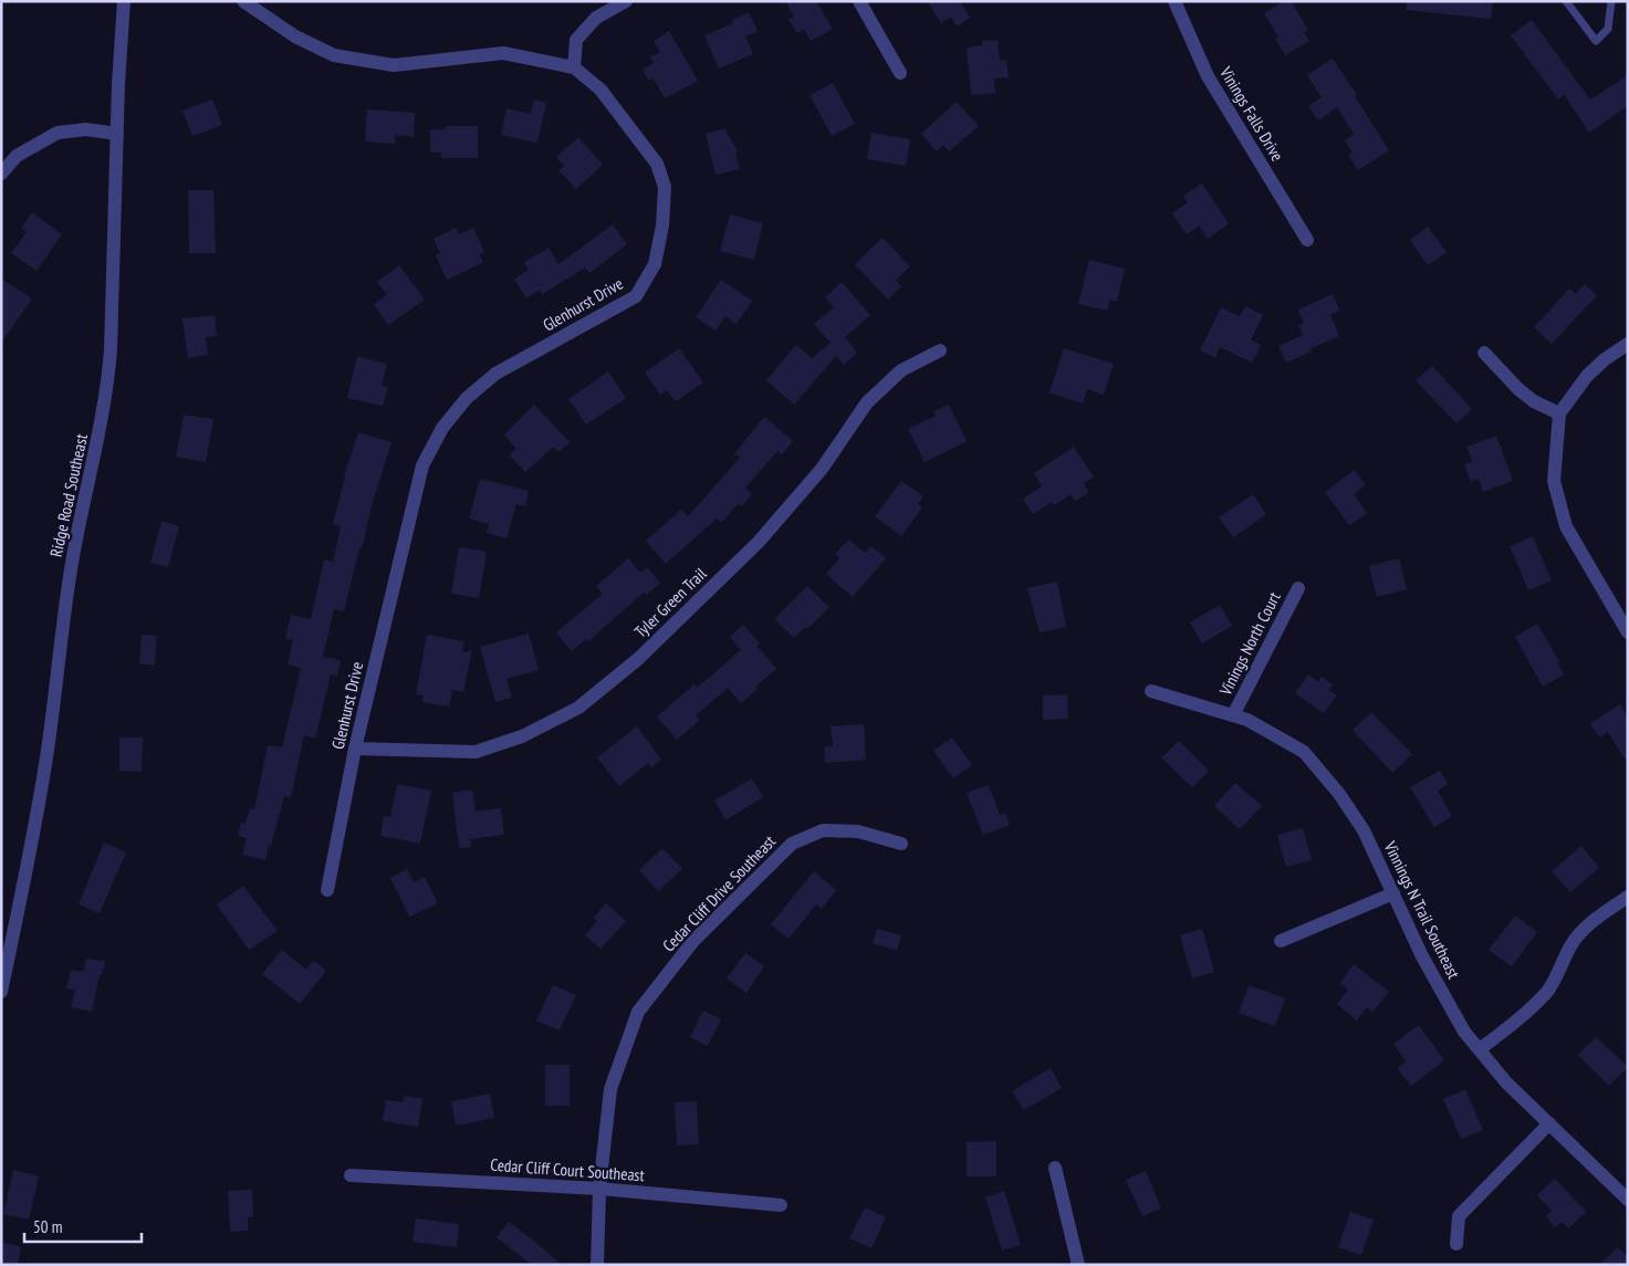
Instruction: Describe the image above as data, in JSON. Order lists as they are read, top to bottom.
{
  "streets": {
    "street": [
      "Vinings Falls Drive",
      "Glenhurst Drive",
      "Ridge Road Southeast",
      "Tyler Green Trail",
      "Vinings North Court",
      "Cedar Cliff Drive Southeast",
      "Vinnings N Trail Southeast",
      "Cedar Cliff Court Southeast"
    ]
  },
  "crossings": [
    ["Glenhurst Drive", "Tyler Green Trail"],
    ["Vinings North Court", "Vinnings N Trail Southeast"],
    ["Cedar Cliff Drive Southeast", "Cedar Cliff Court Southeast"]
  ],
  "scale_bar": "50 m"
}
